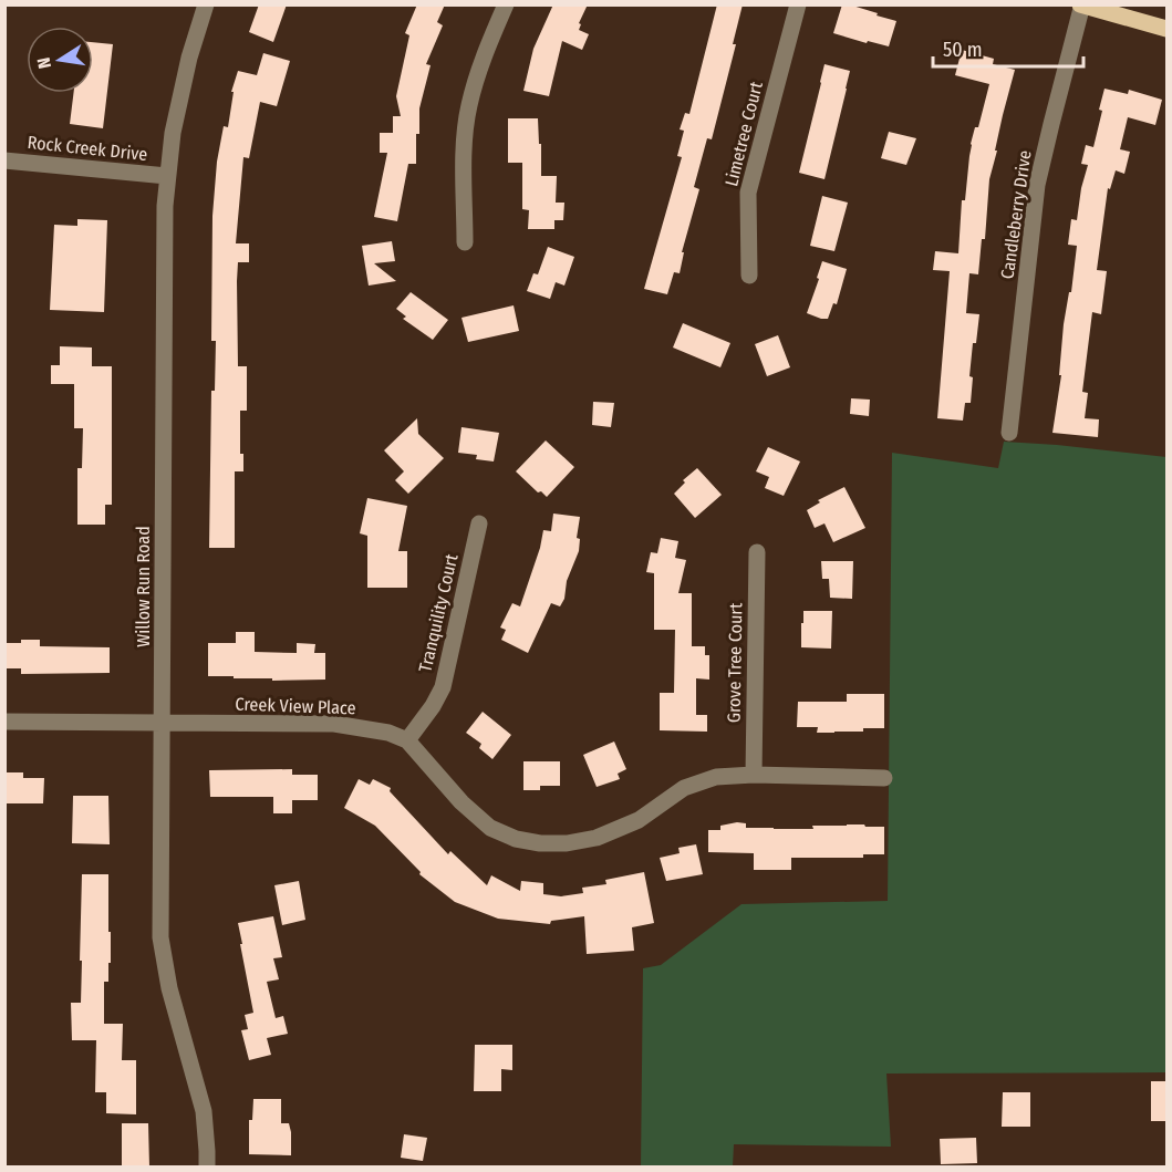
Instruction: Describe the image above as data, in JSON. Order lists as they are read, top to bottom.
{
  "streets": {
    "street": [
      "Limetree Court",
      "Rock Creek Drive",
      "Candleberry Drive",
      "Willow Run Road",
      "Tranquility Court",
      "Grove Tree Court",
      "Creek View Place"
    ]
  },
  "crossings": [
    ["Rock Creek Drive", "Willow Run Road"],
    ["Willow Run Road", "Creek View Place"],
    ["Tranquility Court", "Creek View Place"]
  ],
  "scale_bar": "50 m",
  "north": "left"
}
